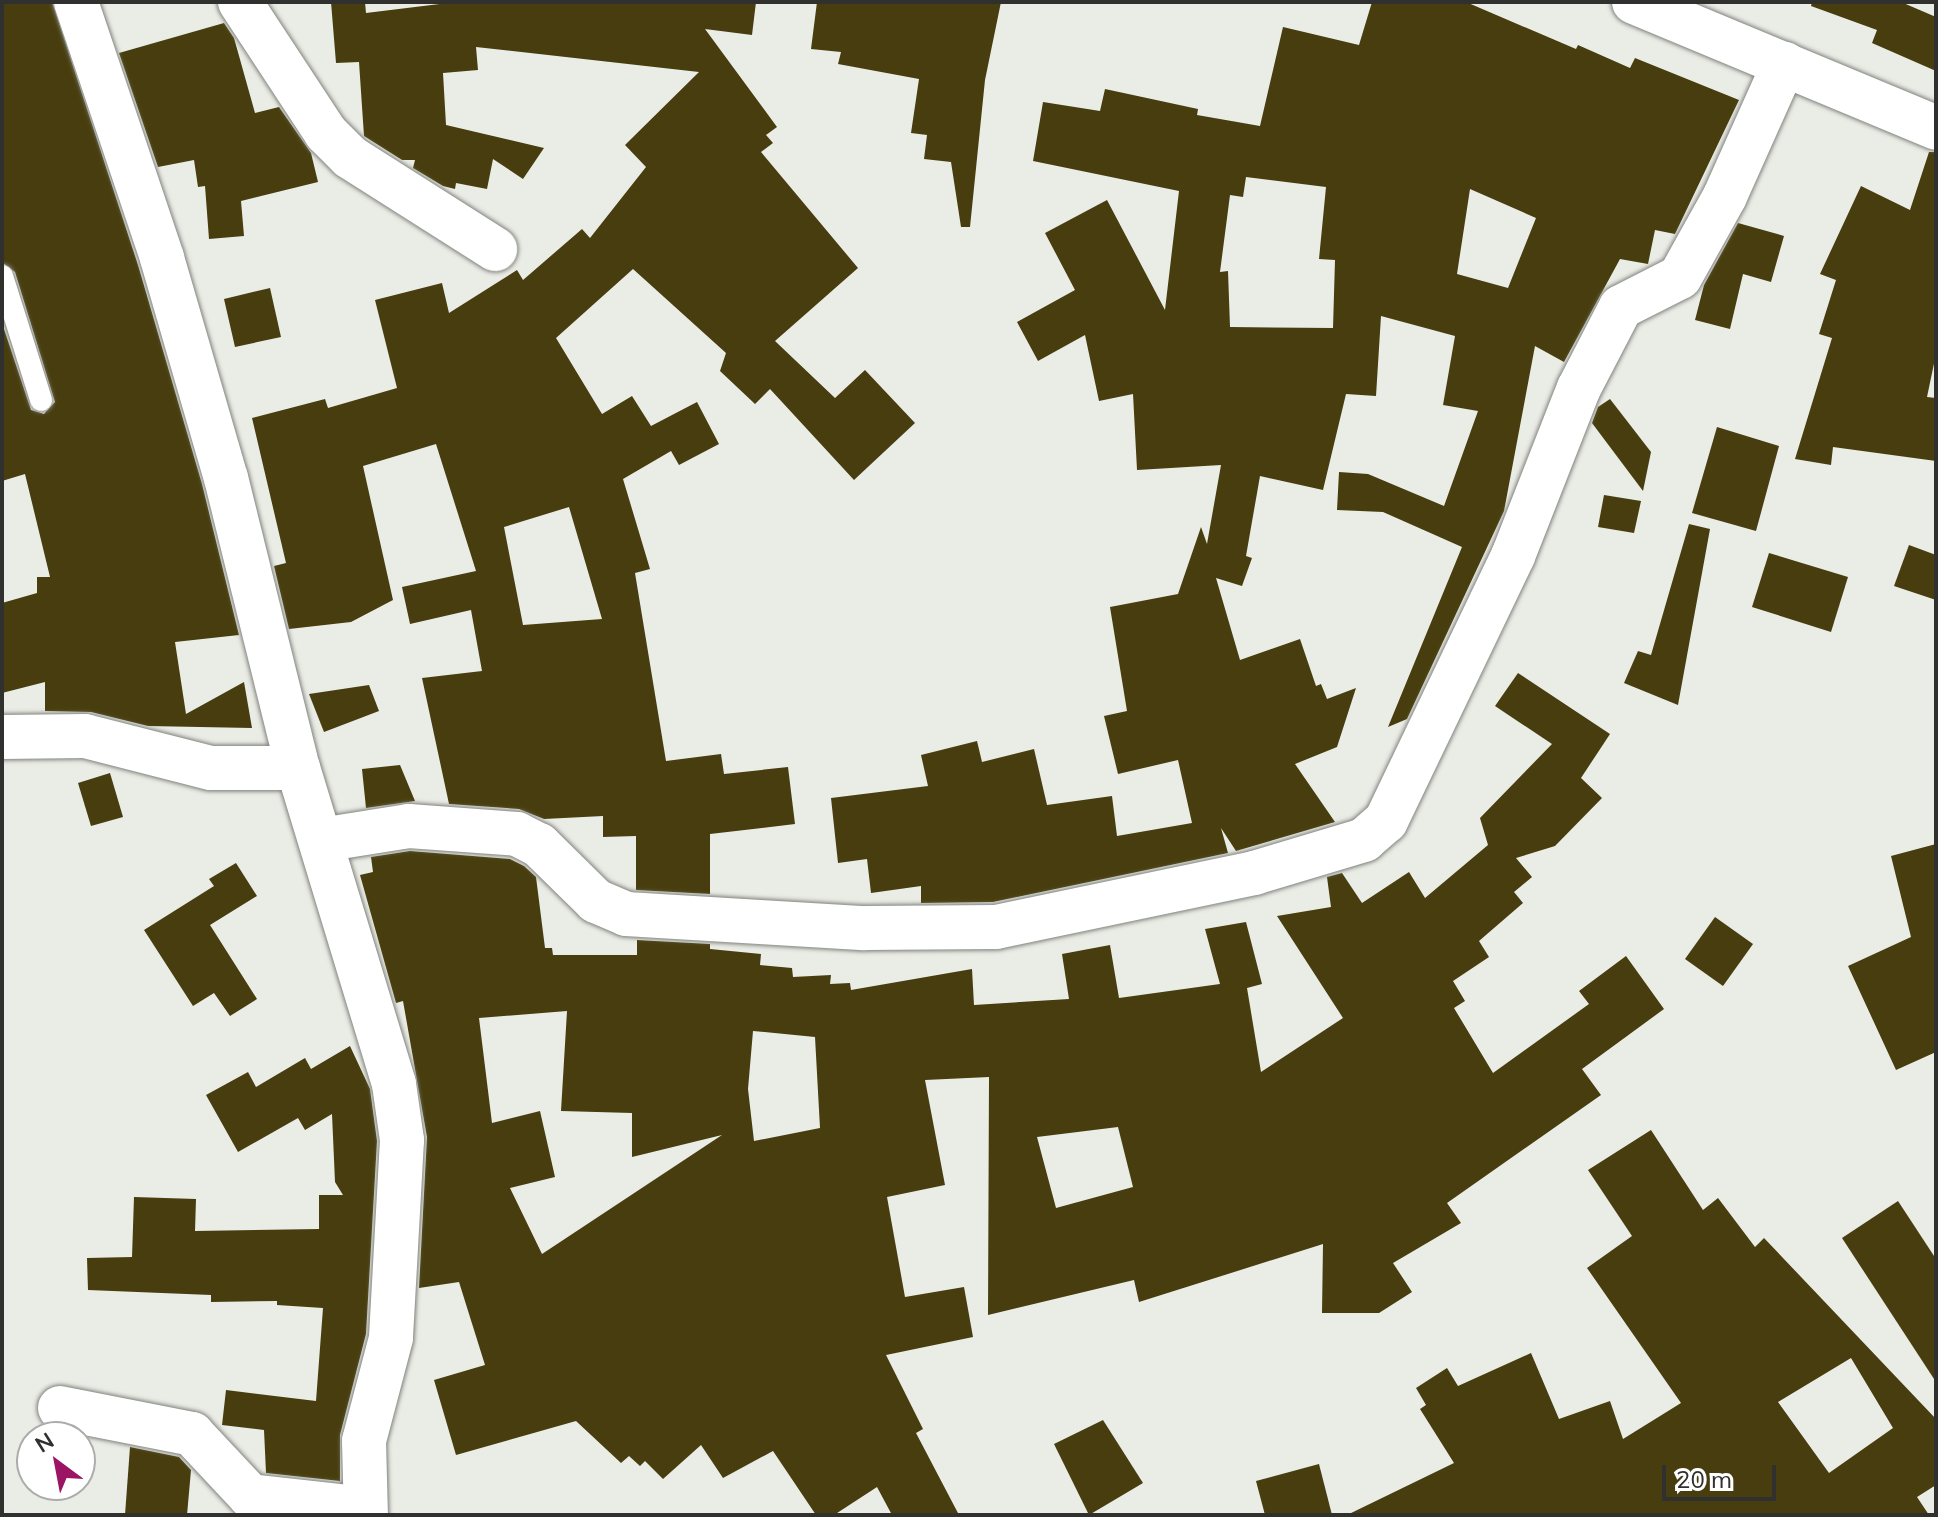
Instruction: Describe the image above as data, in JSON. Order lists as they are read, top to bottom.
{
  "scale_bar": "20 m",
  "north": "top left"
}
